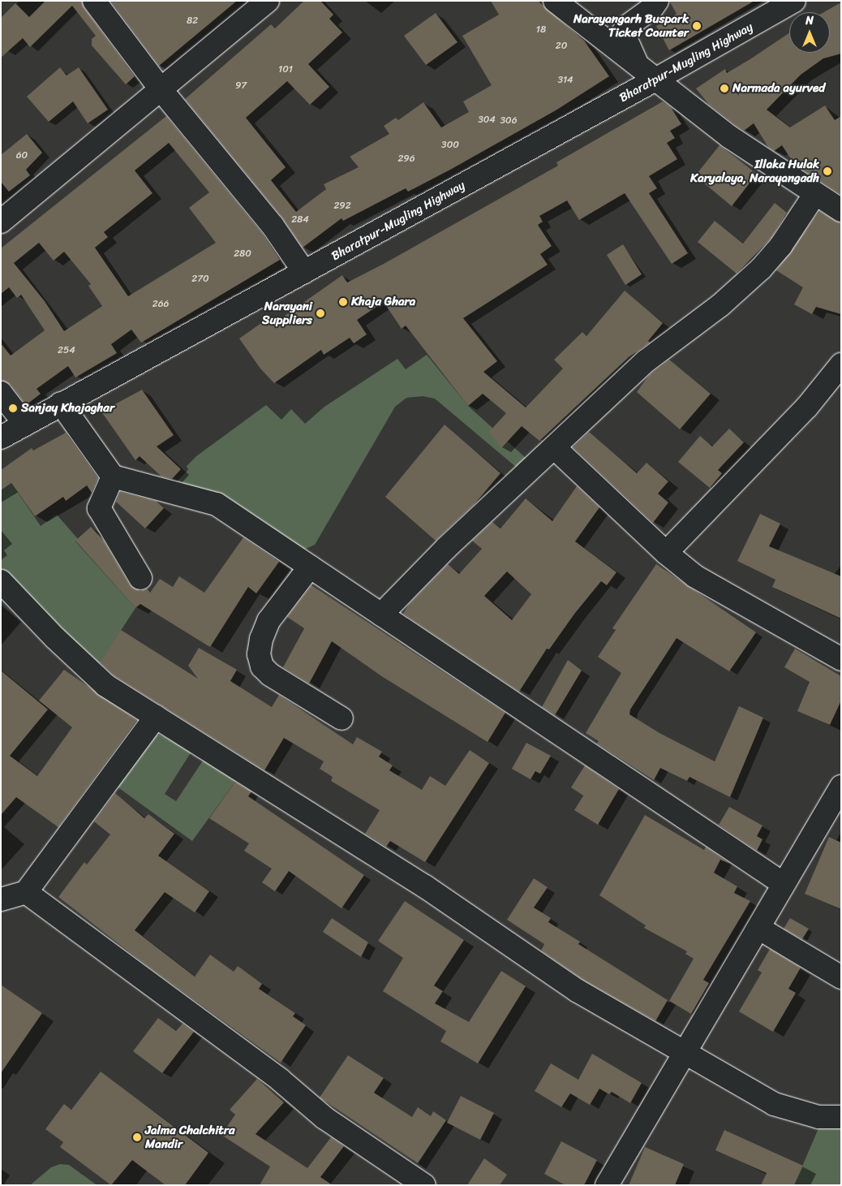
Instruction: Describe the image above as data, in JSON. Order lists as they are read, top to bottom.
{
  "streets": {
    "street": ["Bharatpur-Mugling Highway"]
  },
  "places": [
    "Narayangarh Buspark Ticket Counter",
    "Narmada ayurved",
    "Illaka Hulak Karyalaya, Narayangadh",
    "Khaja Ghara",
    "Narayani Suppliers",
    "Sanjay Khajaghar",
    "Jalma Chalchitra Mandir"
  ],
  "house_numbers": [
    "82",
    "18",
    "20",
    "101",
    "314",
    "97",
    "304",
    "306",
    "300",
    "60",
    "296",
    "292",
    "284",
    "280",
    "270",
    "266",
    "254"
  ],
  "north": "top"
}
